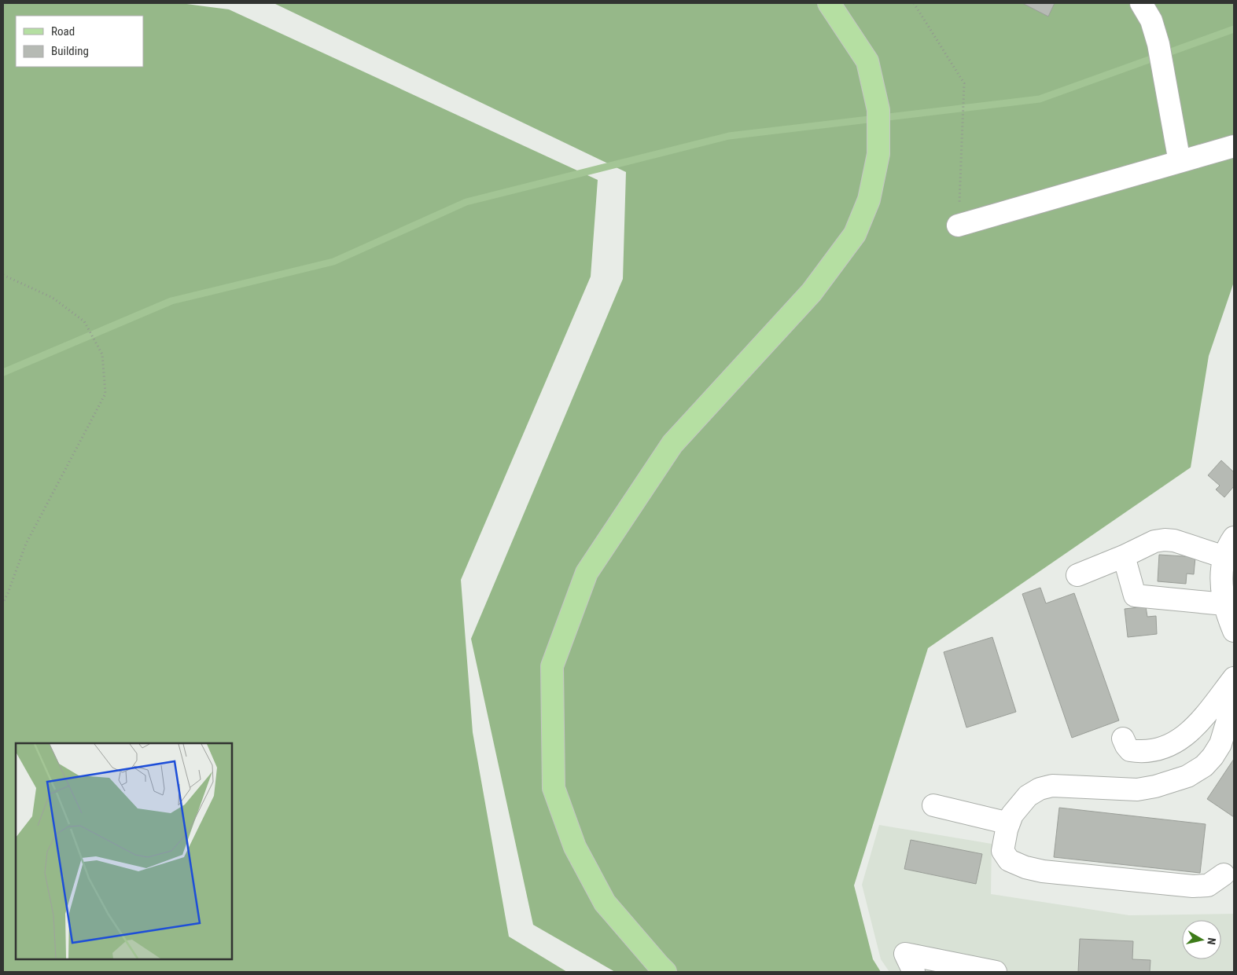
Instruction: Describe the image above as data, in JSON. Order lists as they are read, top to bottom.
{
  "legend": ["Road", "Building"],
  "north": "right"
}
